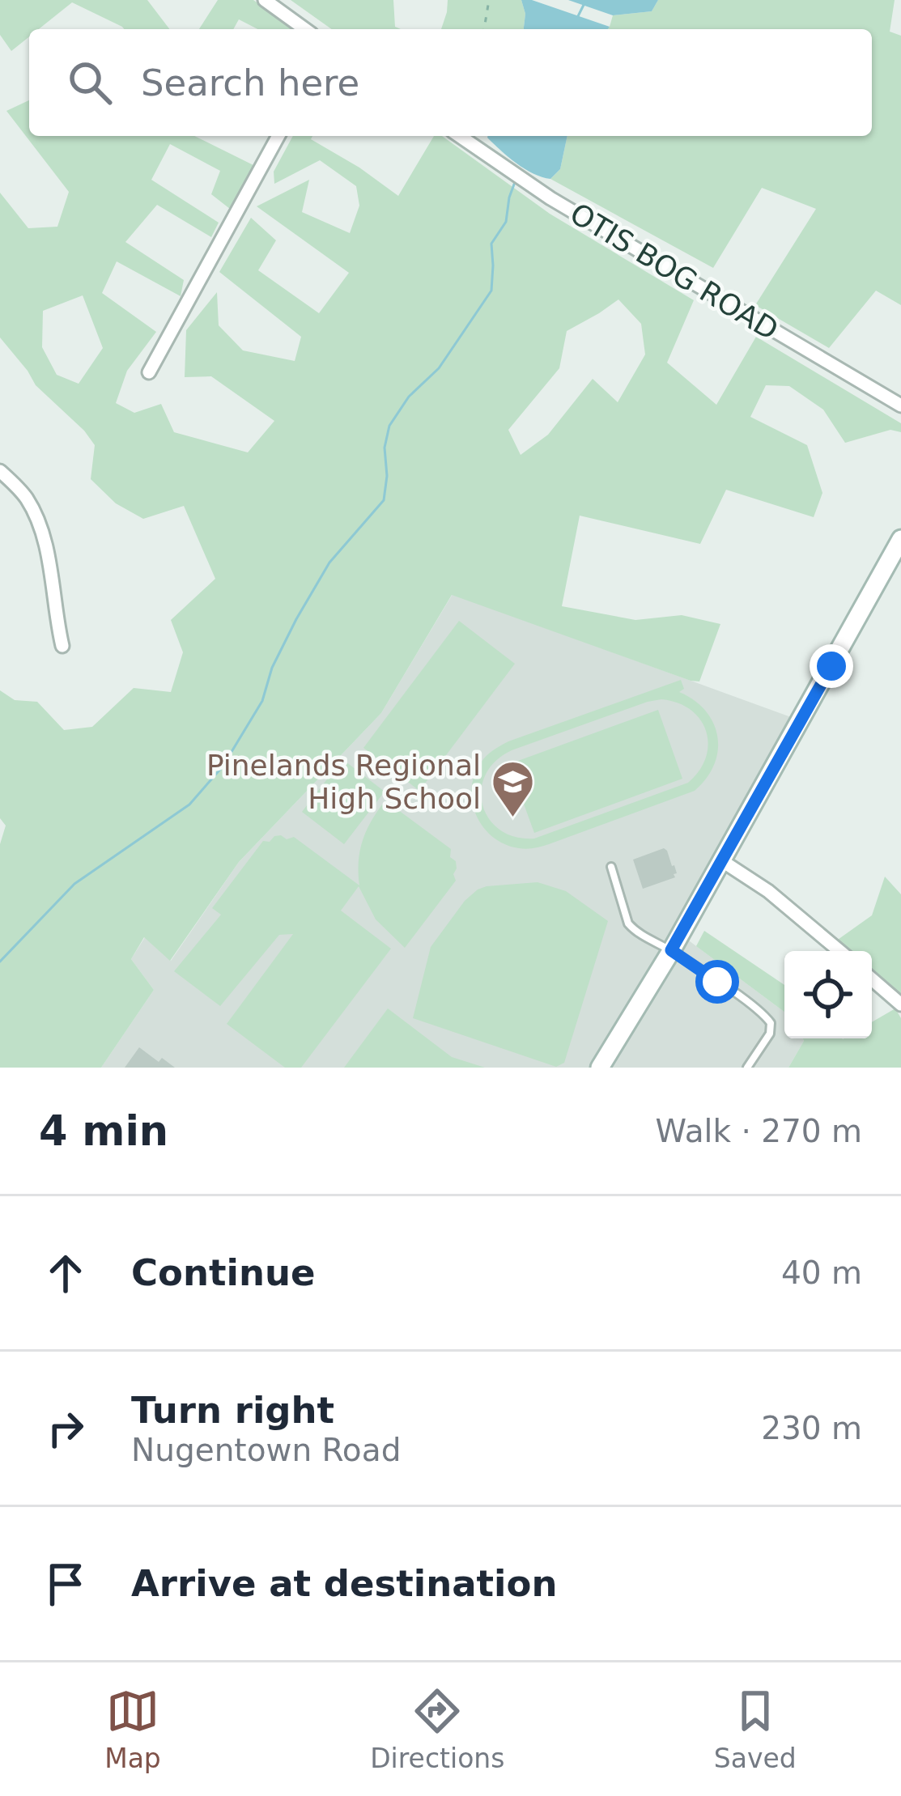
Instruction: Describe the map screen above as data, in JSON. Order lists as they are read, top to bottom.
{
  "streets": {
    "street": ["OTIS BOG ROAD"]
  },
  "places": {
    "school or university": ["Pinelands Regional High School"]
  },
  "page": {
    "search": "Search here",
    "heading": ["4 min", "Walk · 270 m"],
    "list": [
      ["Continue", "40 m"],
      ["Turn right", "Nugentown Road", "230 m"],
      "Arrive at destination"
    ],
    "nav": ["Map", "Directions", "Saved"]
  }
}
